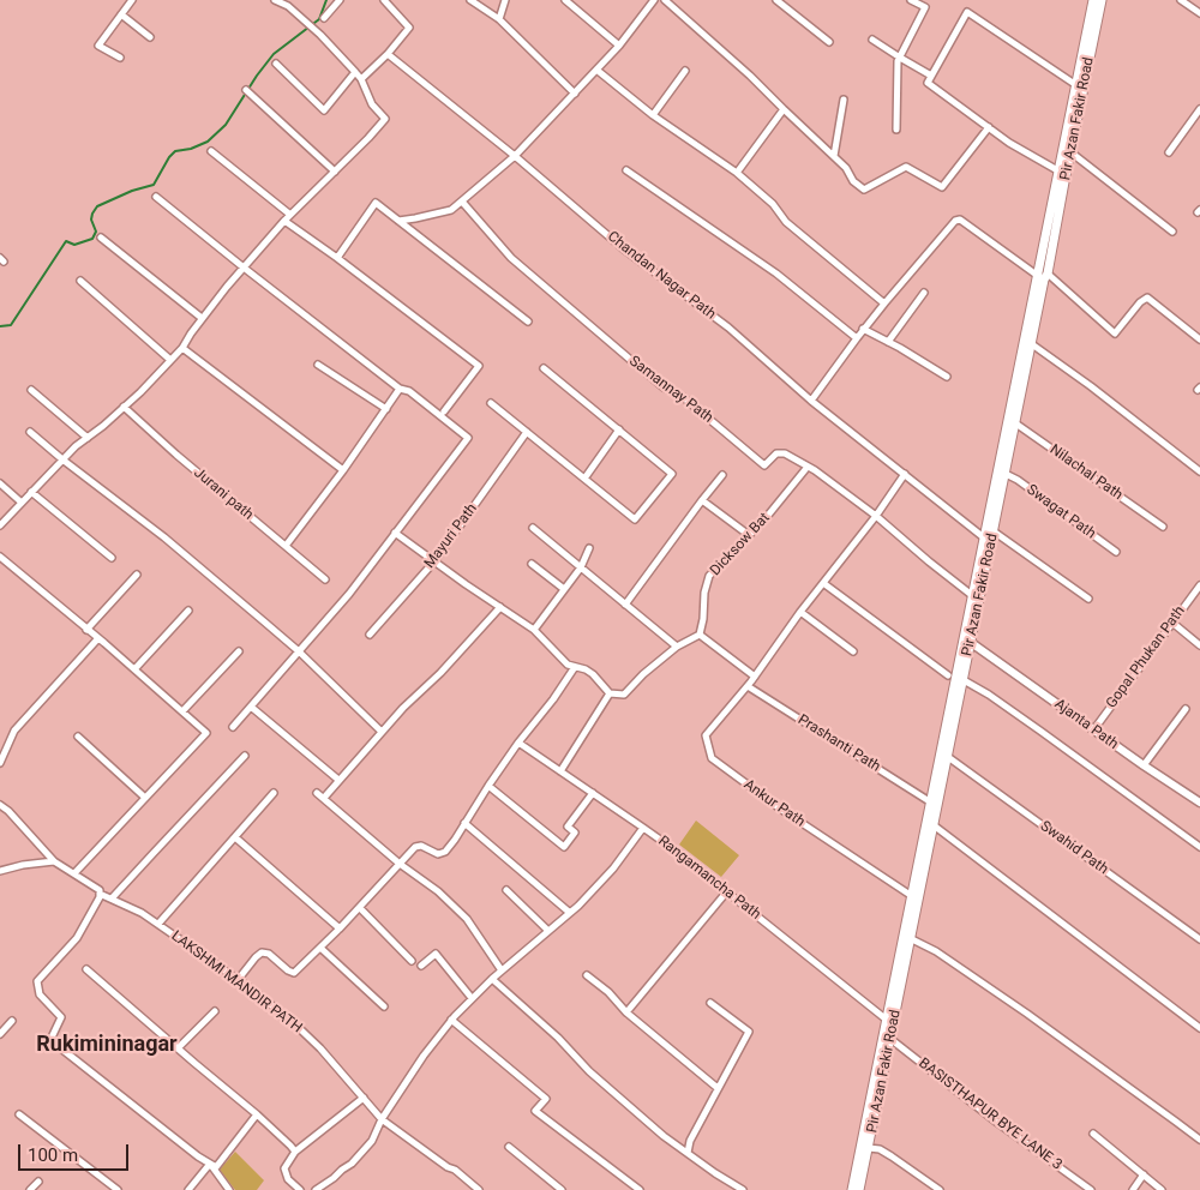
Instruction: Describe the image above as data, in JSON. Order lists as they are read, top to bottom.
{
  "streets": {
    "main road": ["Pir Azan Fakir Road"],
    "street": [
      "Chandan Nagar Path",
      "Samannay Path",
      "Nilachal Path",
      "Jurani path",
      "Swagat Path",
      "Mayuri Path",
      "Dicksow Bat",
      "Gopal Phukan Path",
      "Ajanta Path",
      "Prashanti Path",
      "Ankur Path",
      "Swahid Path",
      "Rangamancha Path",
      "LAKSHMI MANDIR PATH",
      "BASISTHAPUR BYE LANE 3"
    ]
  },
  "crossings": [
    ["Pir Azan Fakir Road", "Chandan Nagar Path"],
    ["Pir Azan Fakir Road", "Samannay Path"],
    ["Pir Azan Fakir Road", "Nilachal Path"],
    ["Pir Azan Fakir Road", "Swagat Path"],
    ["Pir Azan Fakir Road", "Ajanta Path"],
    ["Pir Azan Fakir Road", "Prashanti Path"],
    ["Pir Azan Fakir Road", "Ankur Path"],
    ["Pir Azan Fakir Road", "Swahid Path"],
    ["Pir Azan Fakir Road", "Rangamancha Path"],
    ["Pir Azan Fakir Road", "BASISTHAPUR BYE LANE 3"],
    ["Samannay Path", "Dicksow Bat"],
    ["Gopal Phukan Path", "Ajanta Path"],
    ["Prashanti Path", "Ankur Path"]
  ],
  "districts": ["Rukimininagar"],
  "scale_bar": "100 m"
}
